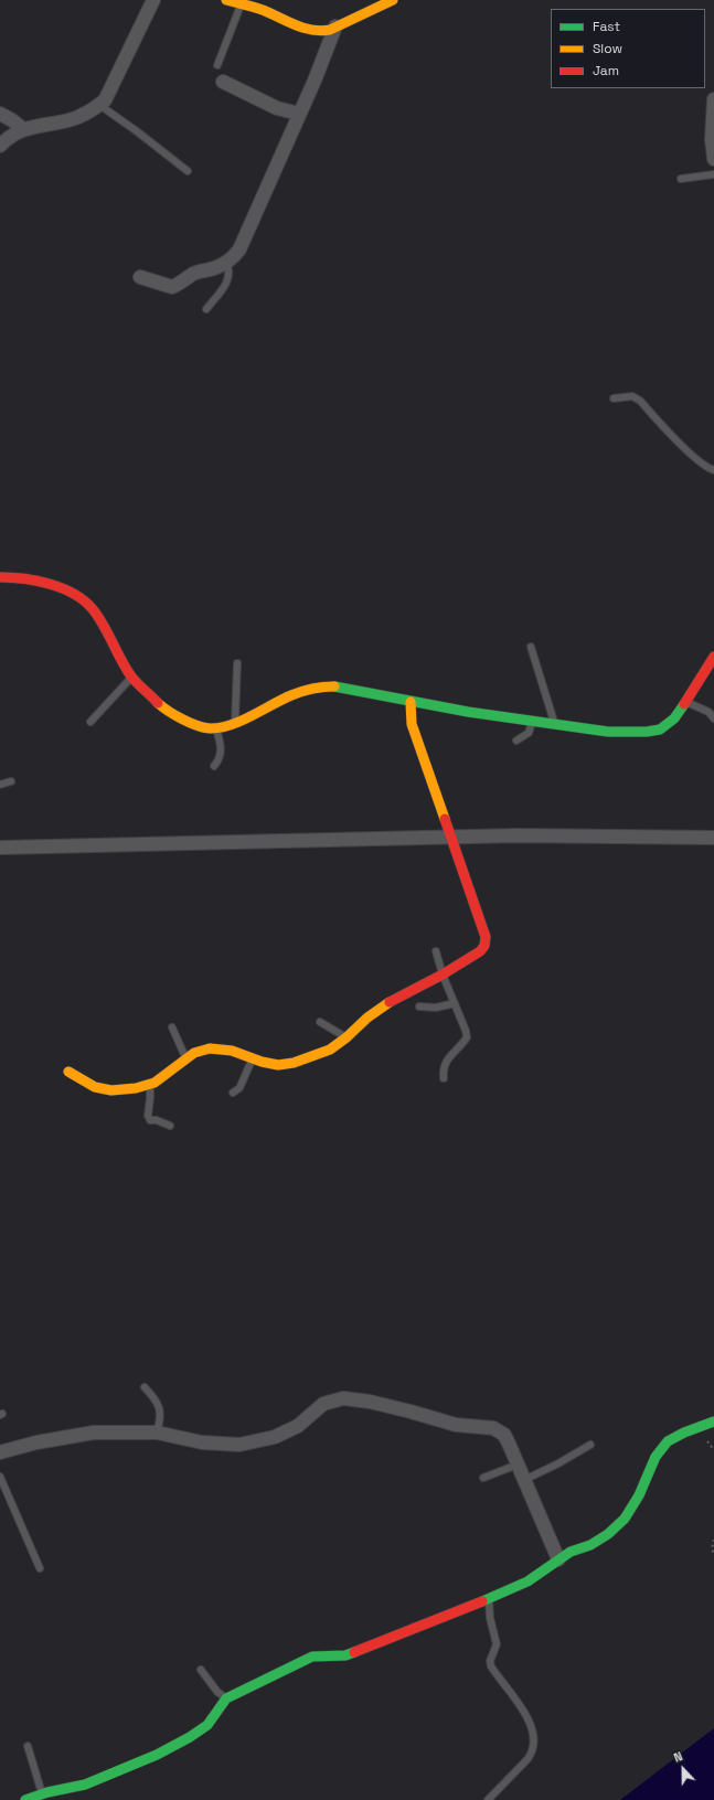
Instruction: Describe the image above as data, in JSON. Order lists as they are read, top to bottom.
{
  "legend": ["Fast", "Slow", "Jam"],
  "north": "top"
}
